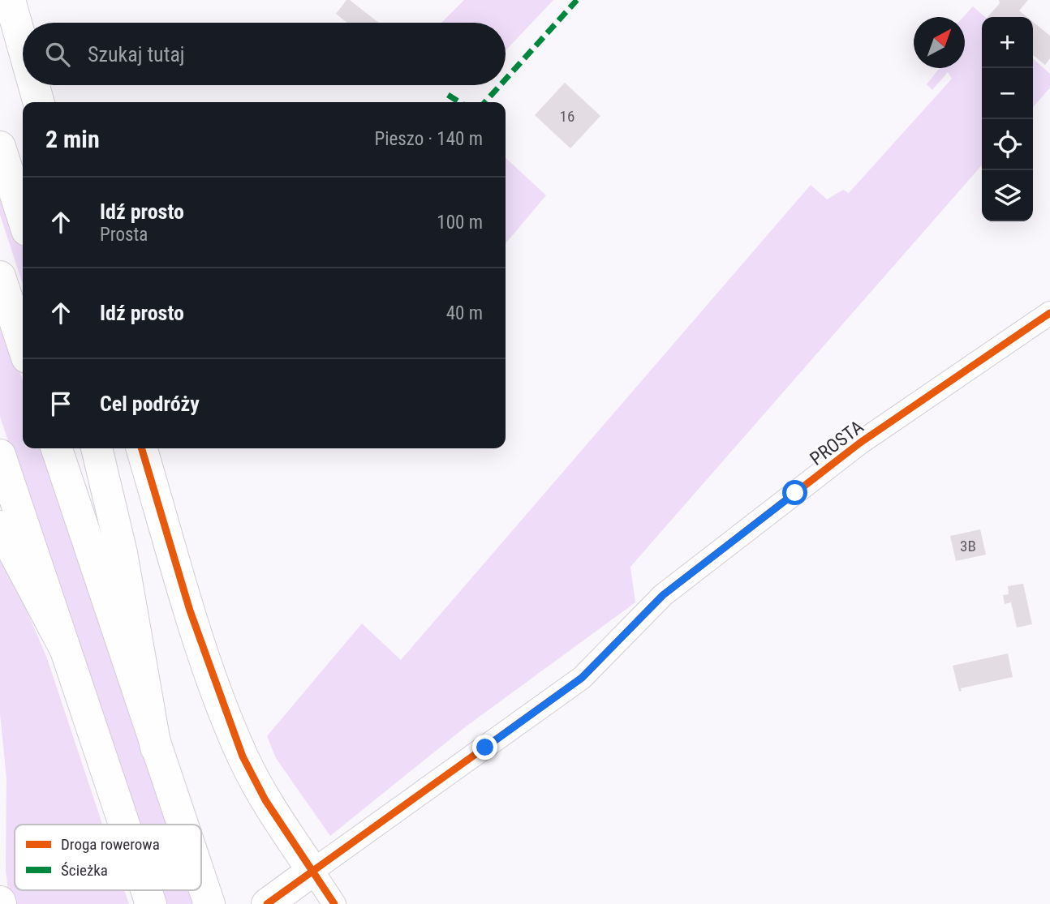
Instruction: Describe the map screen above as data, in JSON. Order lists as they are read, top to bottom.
{
  "streets": {
    "street": ["PROSTA"]
  },
  "house_numbers": ["16", "3B"],
  "legend": ["Droga rowerowa", "Ścieżka"],
  "north": "top right",
  "page": {
    "map_buttons": ["+", "−"],
    "search": "Szukaj tutaj",
    "heading": ["2 min", "Pieszo · 140 m"],
    "list": [
      ["Idź prosto", "Prosta", "100 m"],
      ["Idź prosto", "40 m"],
      "Cel podróży"
    ]
  }
}
